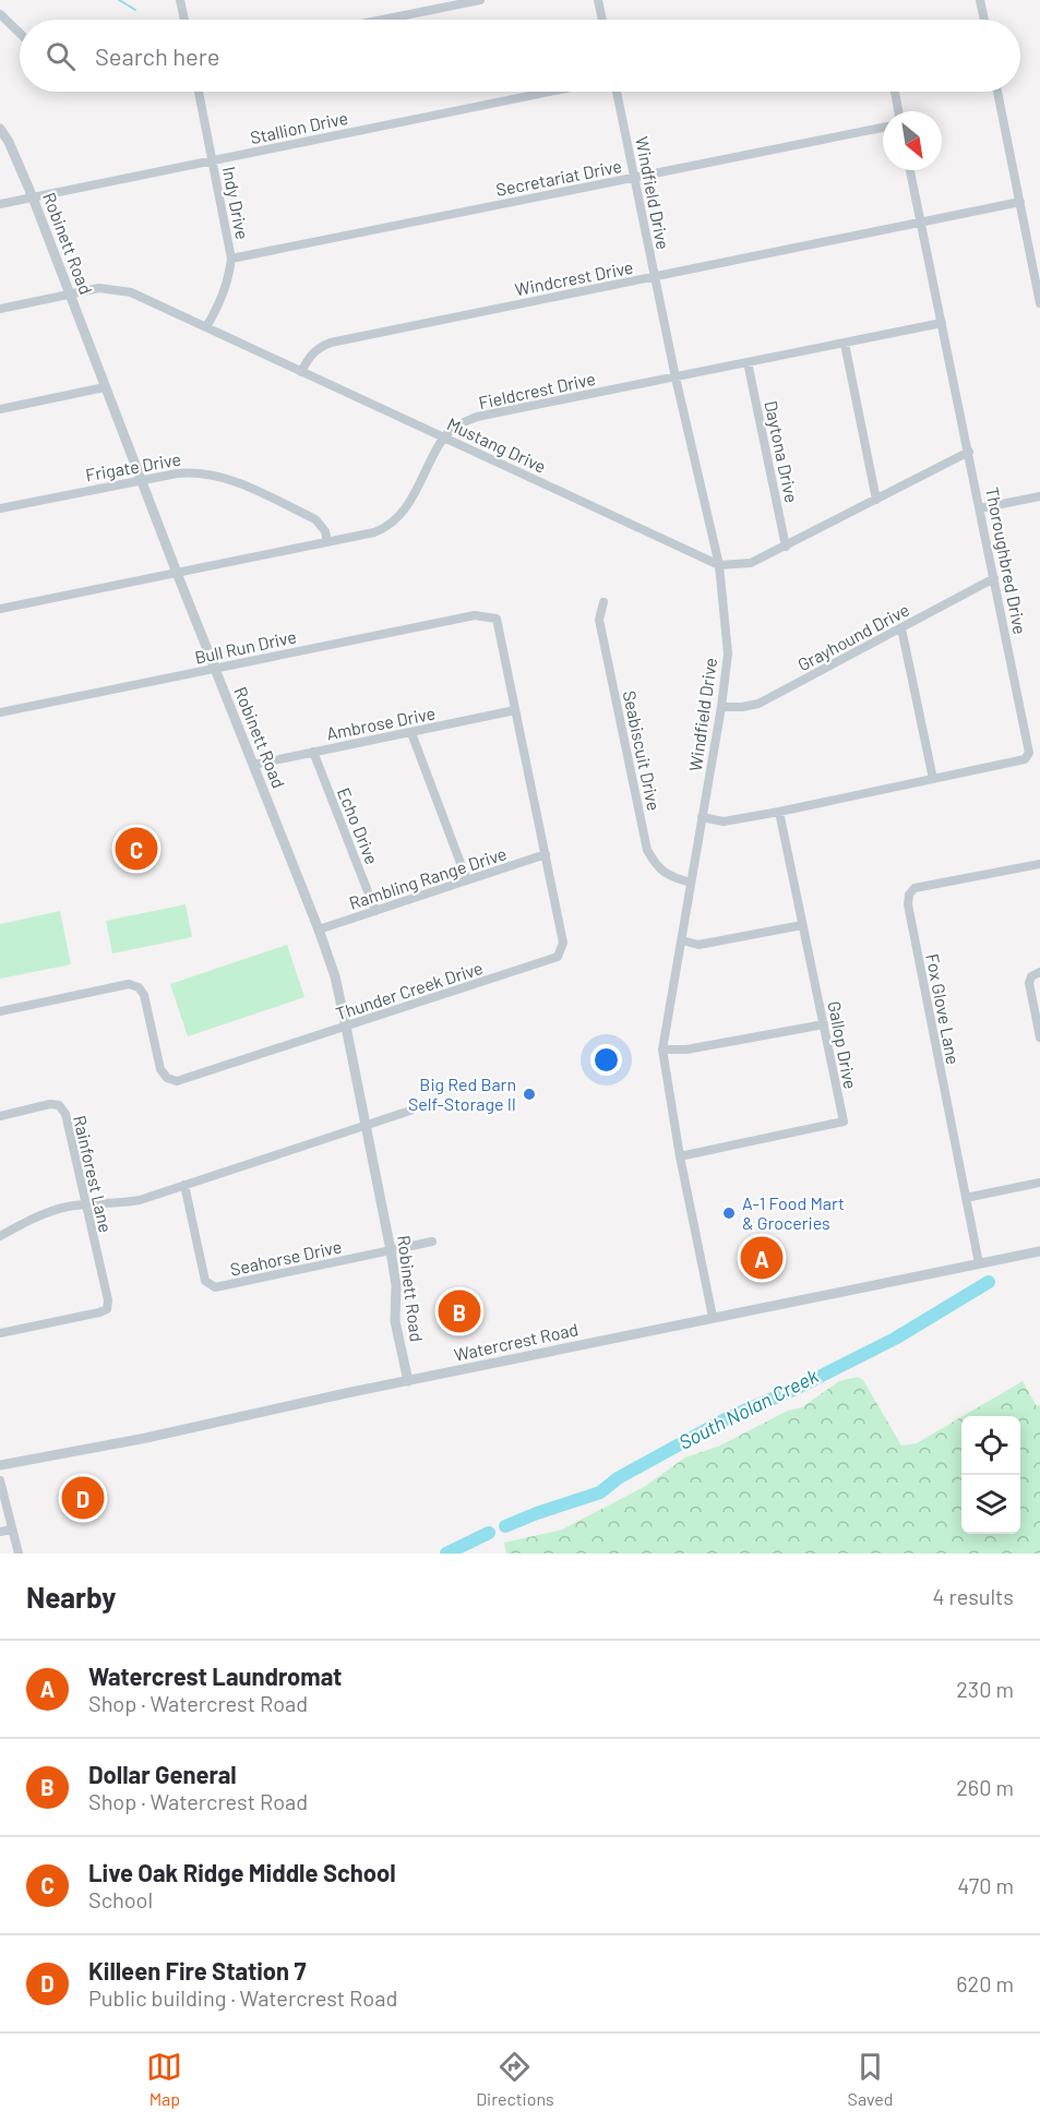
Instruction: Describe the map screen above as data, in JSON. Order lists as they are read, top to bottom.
{
  "streets": {
    "street": [
      "Stallion Drive",
      "Secretariat Drive",
      "Windfield Drive",
      "Indy Drive",
      "Robinett Road",
      "Windcrest Drive",
      "Fieldcrest Drive",
      "Mustang Drive",
      "Daytona Drive",
      "Frigate Drive",
      "Thoroughbred Drive",
      "Grayhound Drive",
      "Bull Run Drive",
      "Ambrose Drive",
      "Seabiscuit Drive",
      "Echo Drive",
      "Rambling Range Drive",
      "Thunder Creek Drive",
      "Fox Glove Lane",
      "Gallop Drive",
      "Rainforest Lane",
      "Seahorse Drive",
      "Watercrest Road"
    ]
  },
  "crossings": [
    ["Stallion Drive", "Indy Drive"],
    ["Stallion Drive", "Robinett Road"],
    ["Secretariat Drive", "Windfield Drive"],
    ["Secretariat Drive", "Indy Drive"],
    ["Windfield Drive", "Windcrest Drive"],
    ["Windfield Drive", "Fieldcrest Drive"],
    ["Windfield Drive", "Mustang Drive"],
    ["Windfield Drive", "Thoroughbred Drive"],
    ["Windfield Drive", "Grayhound Drive"],
    ["Windfield Drive", "Seabiscuit Drive"],
    ["Windfield Drive", "Gallop Drive"],
    ["Windfield Drive", "Watercrest Road"],
    ["Indy Drive", "Mustang Drive"],
    ["Robinett Road", "Mustang Drive"],
    ["Robinett Road", "Frigate Drive"],
    ["Robinett Road", "Bull Run Drive"],
    ["Robinett Road", "Ambrose Drive"],
    ["Robinett Road", "Rambling Range Drive"],
    ["Robinett Road", "Thunder Creek Drive"],
    ["Robinett Road", "Seahorse Drive"],
    ["Robinett Road", "Watercrest Road"],
    ["Windcrest Drive", "Mustang Drive"],
    ["Windcrest Drive", "Thoroughbred Drive"],
    ["Fieldcrest Drive", "Mustang Drive"],
    ["Fieldcrest Drive", "Daytona Drive"],
    ["Fieldcrest Drive", "Thoroughbred Drive"],
    ["Mustang Drive", "Daytona Drive"],
    ["Mustang Drive", "Thoroughbred Drive"],
    ["Thoroughbred Drive", "Grayhound Drive"],
    ["Thoroughbred Drive", "Gallop Drive"],
    ["Bull Run Drive", "Thunder Creek Drive"],
    ["Ambrose Drive", "Echo Drive"],
    ["Ambrose Drive", "Thunder Creek Drive"],
    ["Echo Drive", "Rambling Range Drive"],
    ["Rambling Range Drive", "Thunder Creek Drive"],
    ["Fox Glove Lane", "Watercrest Road"]
  ],
  "water": ["South Nolan Creek"],
  "places": ["Big Red Barn Self-Storage II", "A-1 Food Mart & Groceries"],
  "north": "bottom right",
  "page": {
    "search": "Search here",
    "pins": [
      "C",
      "A",
      "B",
      "D"
    ],
    "heading": ["Nearby", "4 results"],
    "list": [
      {
        "mark": "A",
        "name": "Watercrest Laundromat",
        "note": "Shop · Watercrest Road",
        "value": "230 m"
      },
      {
        "mark": "B",
        "name": "Dollar General",
        "note": "Shop · Watercrest Road",
        "value": "260 m"
      },
      {
        "mark": "C",
        "name": "Live Oak Ridge Middle School",
        "note": "School",
        "value": "470 m"
      },
      {
        "mark": "D",
        "name": "Killeen Fire Station 7",
        "note": "Public building · Watercrest Road",
        "value": "620 m"
      }
    ],
    "nav": ["Map", "Directions", "Saved"]
  }
}
